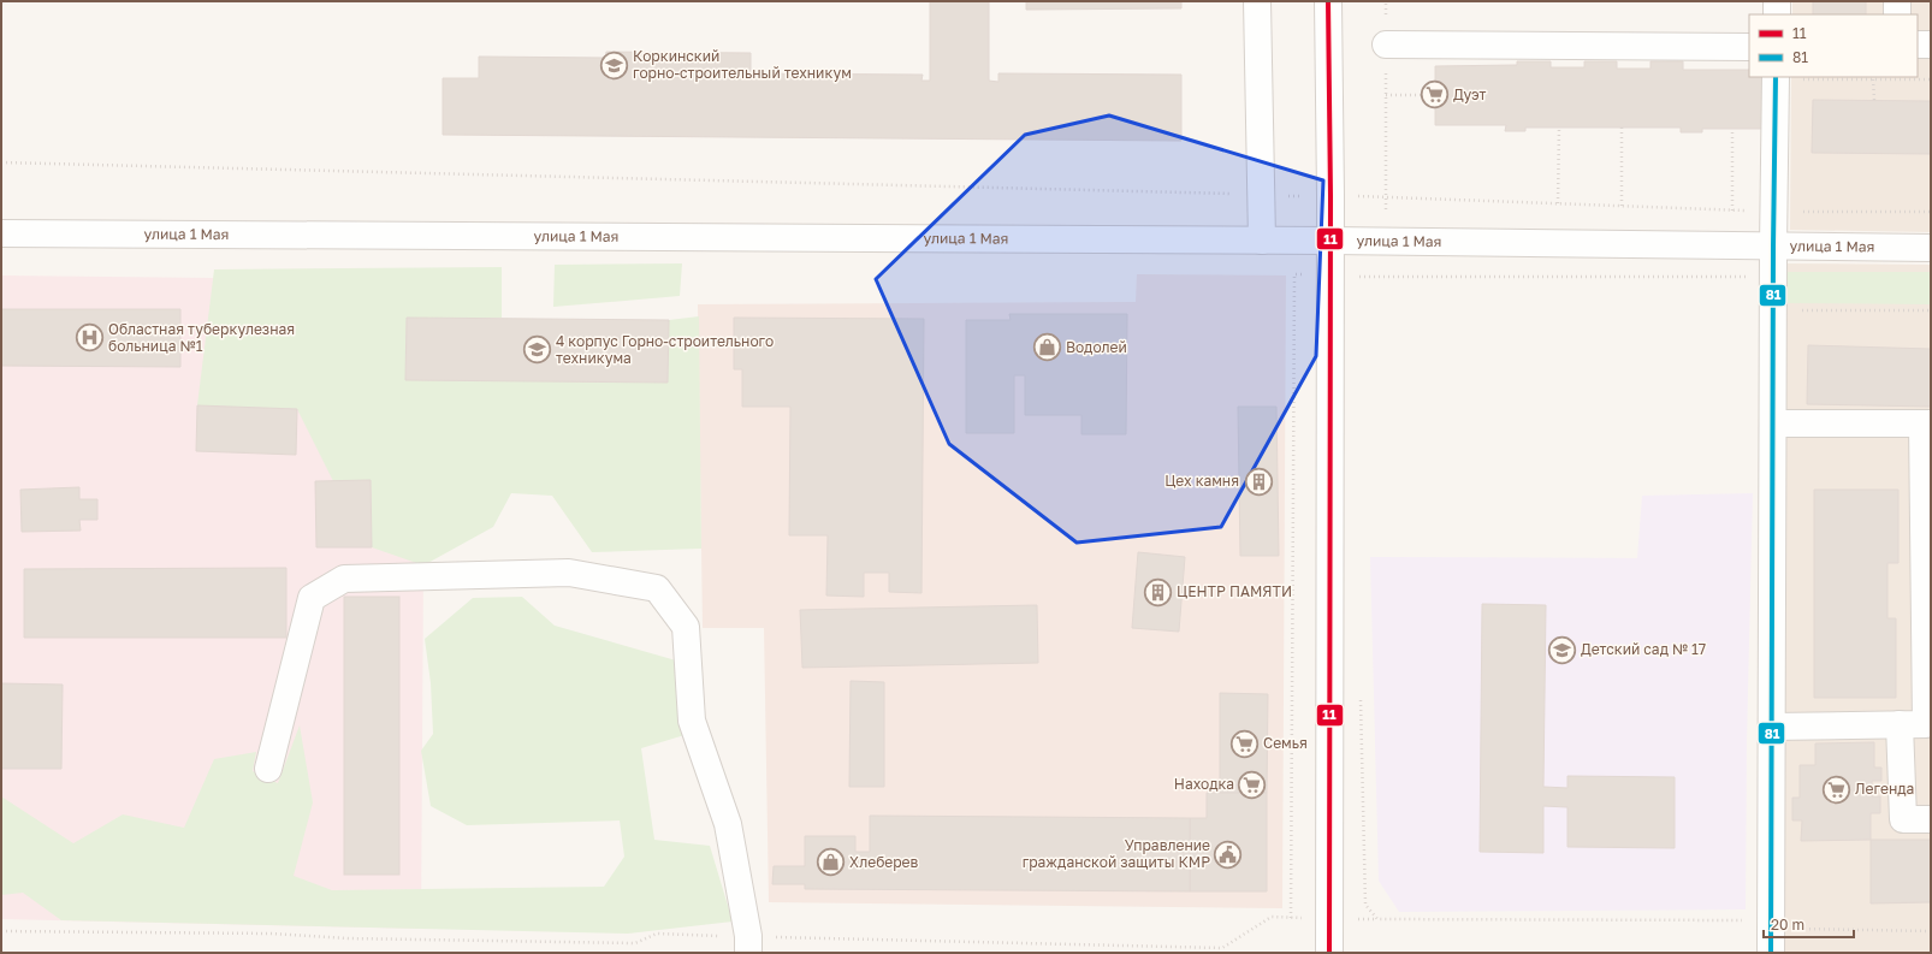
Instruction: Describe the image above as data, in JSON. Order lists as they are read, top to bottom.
{
  "streets": {
    "street": ["улица 1 Мая"]
  },
  "places": {
    "school or university": ["Коркинский горно-строительный техникум", "4 корпус Горно-строительного техникума", "Детский сад № 17"],
    "supermarket": [
      "Дуэт",
      "Семья",
      "Находка",
      "Легенда"
    ],
    "hospital": ["Областная туберкулезная больница №1"],
    "shop": ["Водолей", "Хлеберев"],
    "building": ["Цех камня", "ЦЕНТР ПАМЯТИ"],
    "public building": ["Управление гражданской защиты КМР"]
  },
  "lines": ["transit line 11", "transit line 81"],
  "legend": ["11", "81"],
  "scale_bar": "20 m"
}
